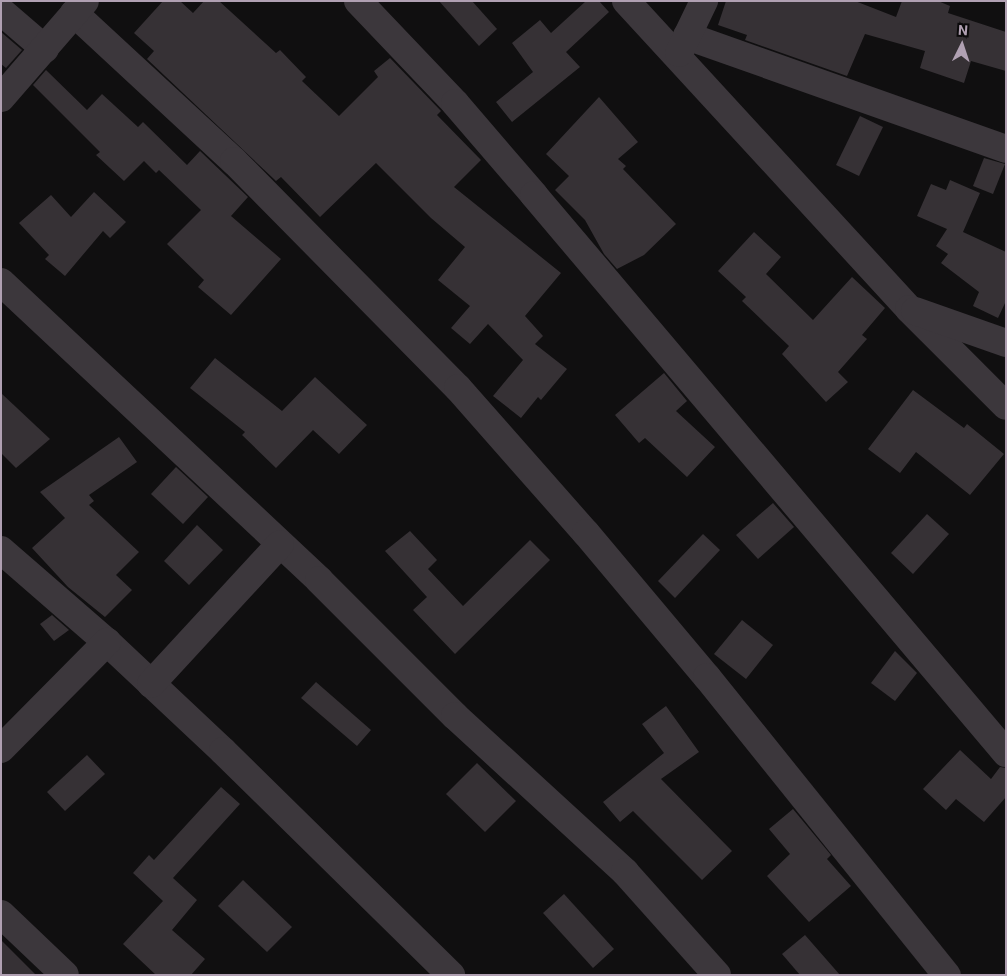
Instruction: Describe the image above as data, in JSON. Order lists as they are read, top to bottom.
{
  "north": "top"
}
